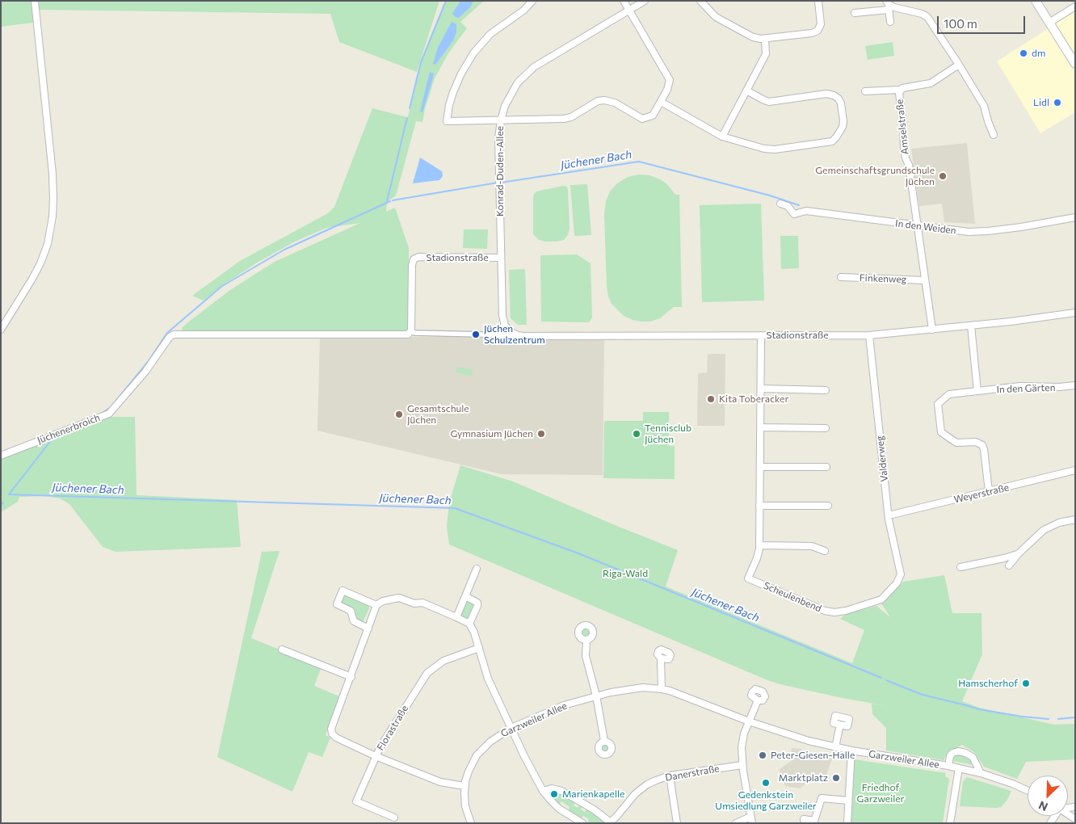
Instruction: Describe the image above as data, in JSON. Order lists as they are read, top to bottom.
{
  "streets": {
    "street": [
      "Amselstraße",
      "Konrad-Duden-Allee",
      "In den Weiden",
      "Stadionstraße",
      "Finkenweg",
      "In den Gärten",
      "Jüchenerbroich",
      "Valderweg",
      "Weyerstraße",
      "Scheulenbend",
      "Garzweiler Allee",
      "Florastraße",
      "Danerstraße"
    ]
  },
  "crossings": [
    ["Amselstraße", "In den Weiden"],
    ["Amselstraße", "Stadionstraße"],
    ["Amselstraße", "Finkenweg"],
    ["Konrad-Duden-Allee", "Stadionstraße"],
    ["Stadionstraße", "Jüchenerbroich"],
    ["Stadionstraße", "Valderweg"],
    ["In den Gärten", "Weyerstraße"],
    ["Valderweg", "Weyerstraße"],
    ["Valderweg", "Scheulenbend"]
  ],
  "water": ["Jüchener Bach"],
  "parks": ["Riga-Wald", "Friedhof Garzweiler"],
  "places": [
    "dm",
    "Lidl",
    "Gemeinschaftsgrundschule Jüchen",
    "Jüchen Schulzentrum",
    "Kita Toberacker",
    "Gesamtschule Jüchen",
    "Gymnasium Jüchen",
    "Tennisclub Jüchen",
    "Hamscherhof",
    "Peter-Giesen-Halle",
    "Marktplatz",
    "Gedenkstein Umsiedlung Garzweiler",
    "Marienkapelle"
  ],
  "scale_bar": "100 m",
  "north": "bottom left"
}
